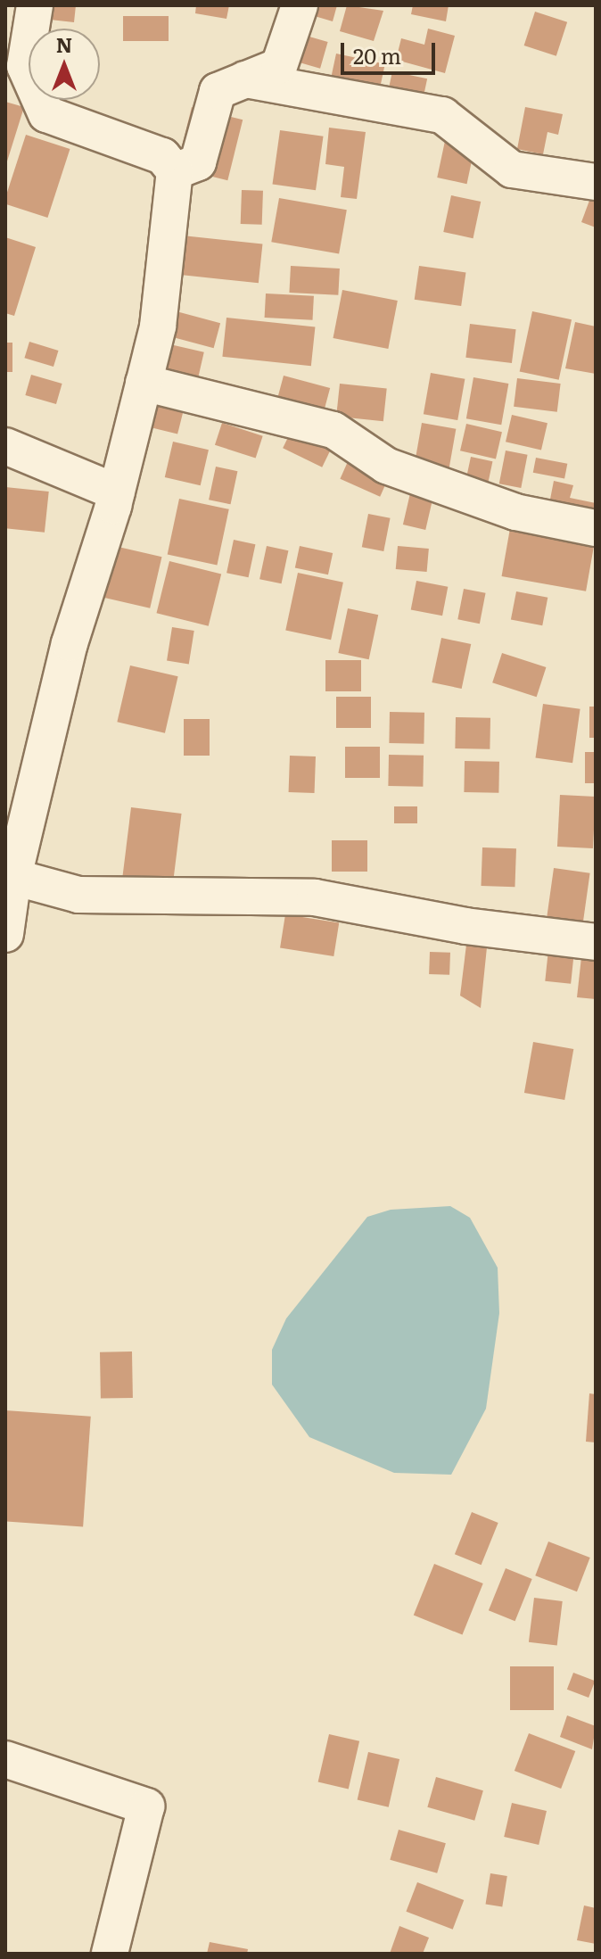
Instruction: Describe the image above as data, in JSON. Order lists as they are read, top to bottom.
{
  "scale_bar": "20 m",
  "north": "top"
}
